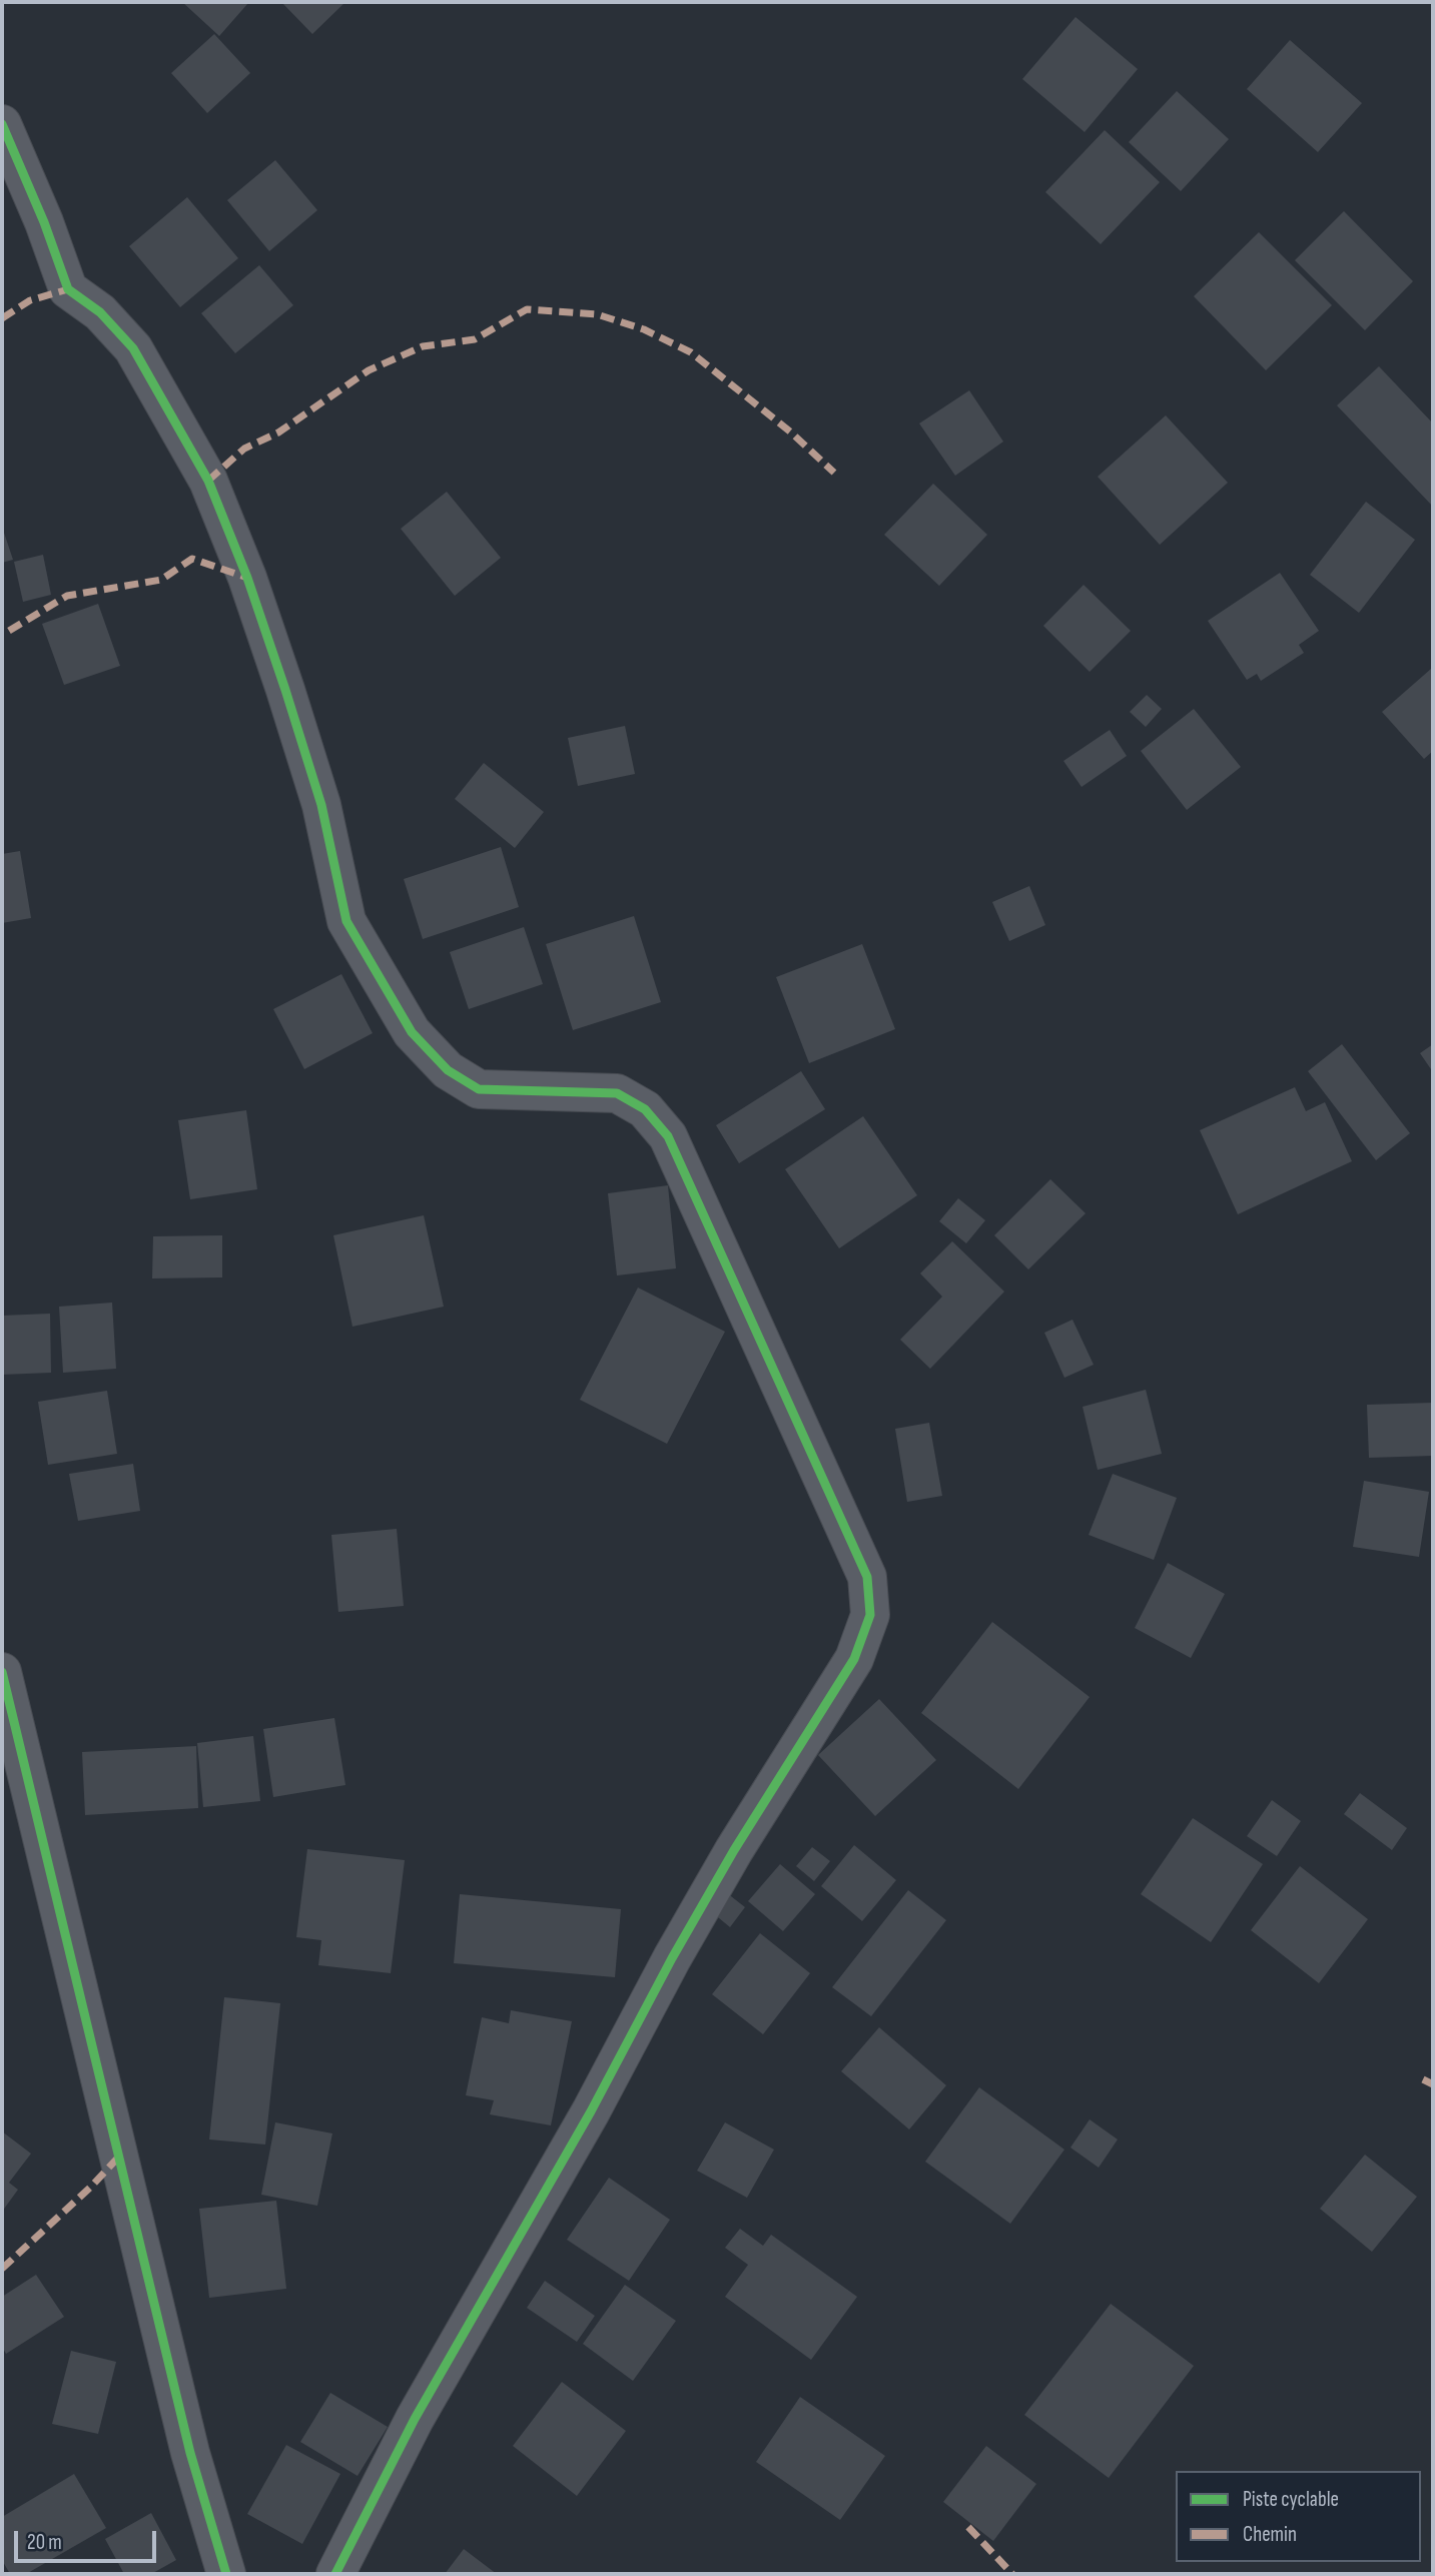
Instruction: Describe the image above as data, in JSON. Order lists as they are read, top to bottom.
{
  "legend": ["Piste cyclable", "Chemin"],
  "scale_bar": "20 m"
}
